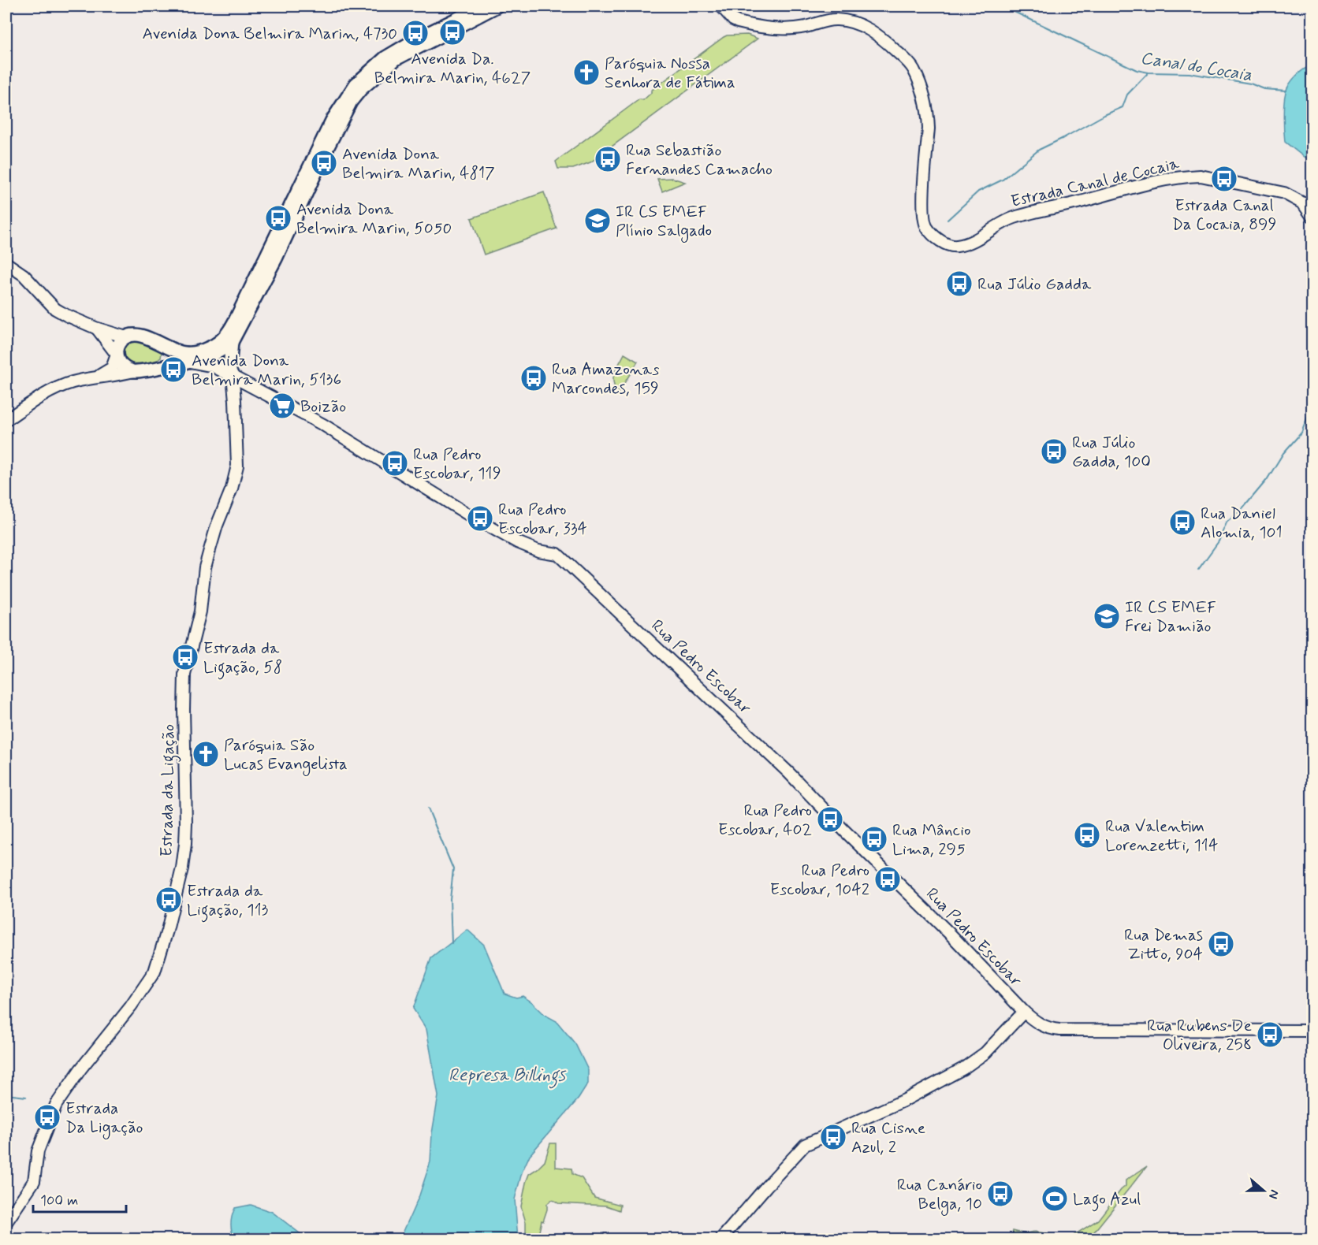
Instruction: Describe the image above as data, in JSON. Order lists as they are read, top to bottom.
{
  "streets": {
    "main road": ["Estrada Canal de Cocaia", "Rua Pedro Escobar", "Estrada da Ligação"]
  },
  "crossings": [
    ["Rua Pedro Escobar", "Estrada da Ligação"]
  ],
  "water": ["Canal do Cocaia", "Represa Billings"],
  "places": {
    "bus stop": [
      "Avenida Da. Belmira Marin, 4627",
      "Avenida Dona Belmira Marin, 4730",
      "Rua Sebastião Fernandes Camacho",
      "Avenida Dona Belmira Marin, 4817",
      "Estrada Canal Da Cocaia, 899",
      "Avenida Dona Belmira Marin, 5050",
      "Rua Júlio Gadda",
      "Avenida Dona Belmira Marin, 5136",
      "Rua Amazonas Marcondes, 159",
      "Rua Júlio Gadda, 100",
      "Rua Pedro Escobar, 119",
      "Rua Pedro Escobar, 334",
      "Rua Daniel Alomia, 101",
      "Estrada da Ligação, 58",
      "Rua Pedro Escobar, 402",
      "Rua Valentim Lorenzetti, 114",
      "Rua Mâncio Lima, 295",
      "Rua Pedro Escobar, 1042",
      "Estrada da Ligação, 113",
      "Rua Demas Zitto, 904",
      "Rua Rubens De Oliveira, 258",
      "Estrada Da Ligação",
      "Rua Cisne Azul, 2",
      "Rua Canário Belga, 10"
    ],
    "church": ["Paróquia Nossa Senhora de Fátima", "Paróquia São Lucas Evangelista"],
    "school or university": ["IR CS EMEF Plínio Salgado", "IR CS EMEF Frei Damião"],
    "supermarket": ["Boizão"],
    "sports": ["Lago Azul"]
  },
  "scale_bar": "100 m",
  "north": "right"
}
